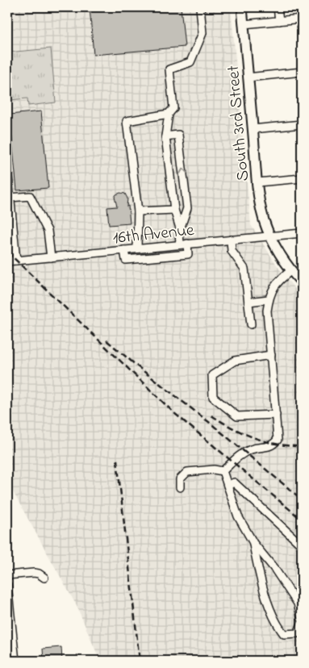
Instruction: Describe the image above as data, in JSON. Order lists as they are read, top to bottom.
{
  "streets": {
    "main road": ["South 3rd Street"],
    "street": ["16th Avenue"]
  },
  "crossings": [
    ["South 3rd Street", "16th Avenue"]
  ]
}
